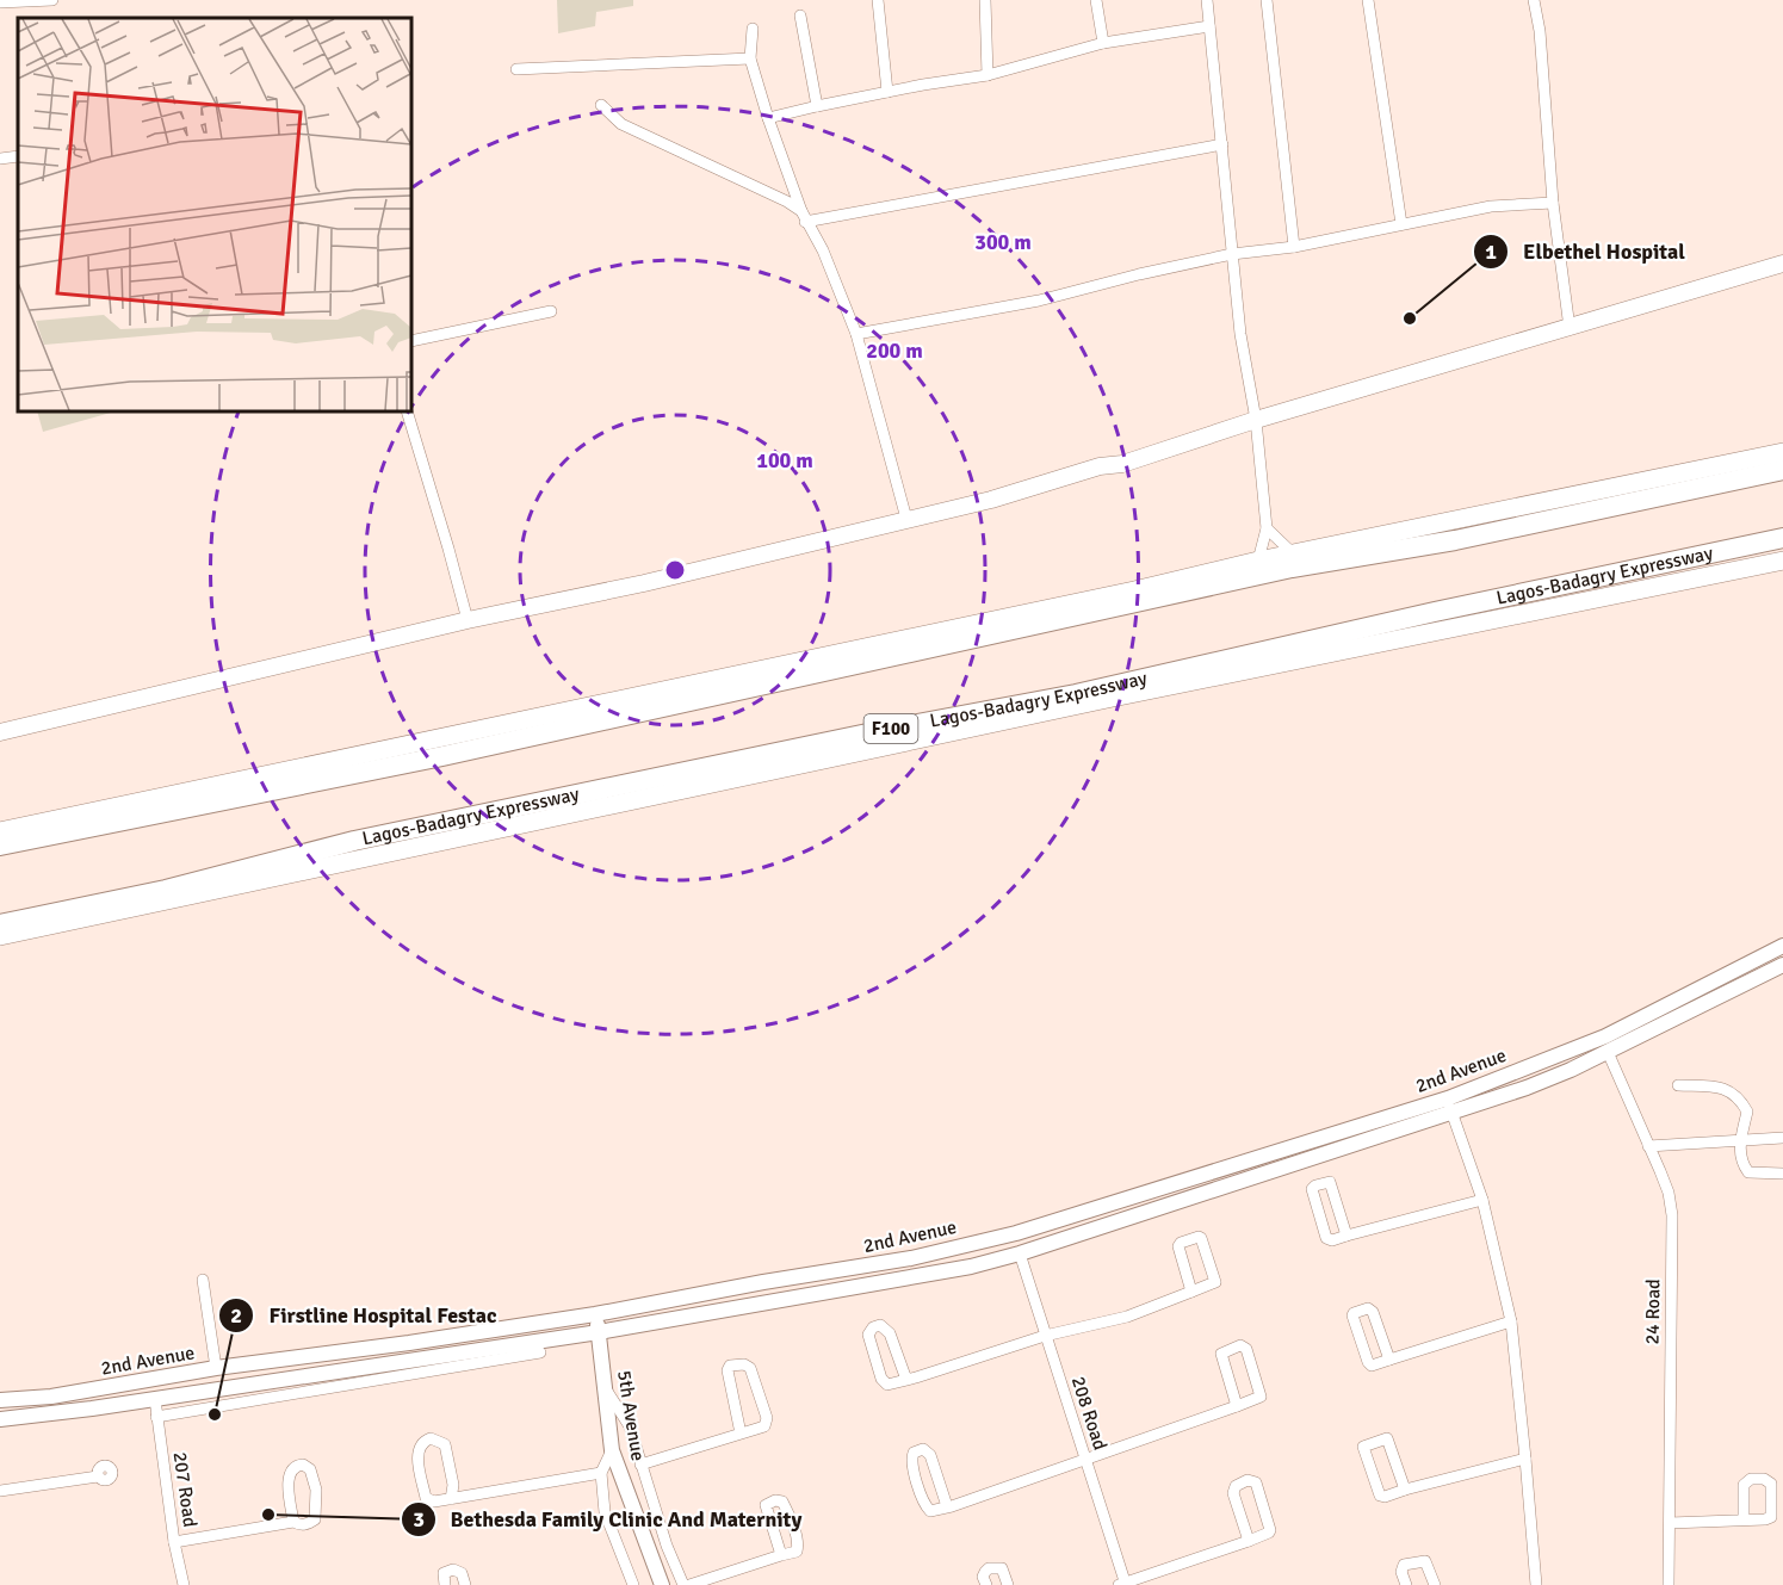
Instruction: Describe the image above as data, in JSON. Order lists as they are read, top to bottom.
{
  "streets": {
    "highway": ["Lagos-Badagry Expressway", "F100"],
    "street": [
      "2nd Avenue",
      "24 Road",
      "208 Road",
      "5th Avenue",
      "207 Road"
    ]
  },
  "crossings": [
    ["2nd Avenue", "24 Road"],
    ["2nd Avenue", "208 Road"],
    ["2nd Avenue", "5th Avenue"],
    ["2nd Avenue", "207 Road"]
  ],
  "places": ["Elbethel Hospital", "Firstline Hospital Festac", "Bethesda Family Clinic And Maternity"],
  "rings": ["300 m", "200 m", "100 m"]
}
